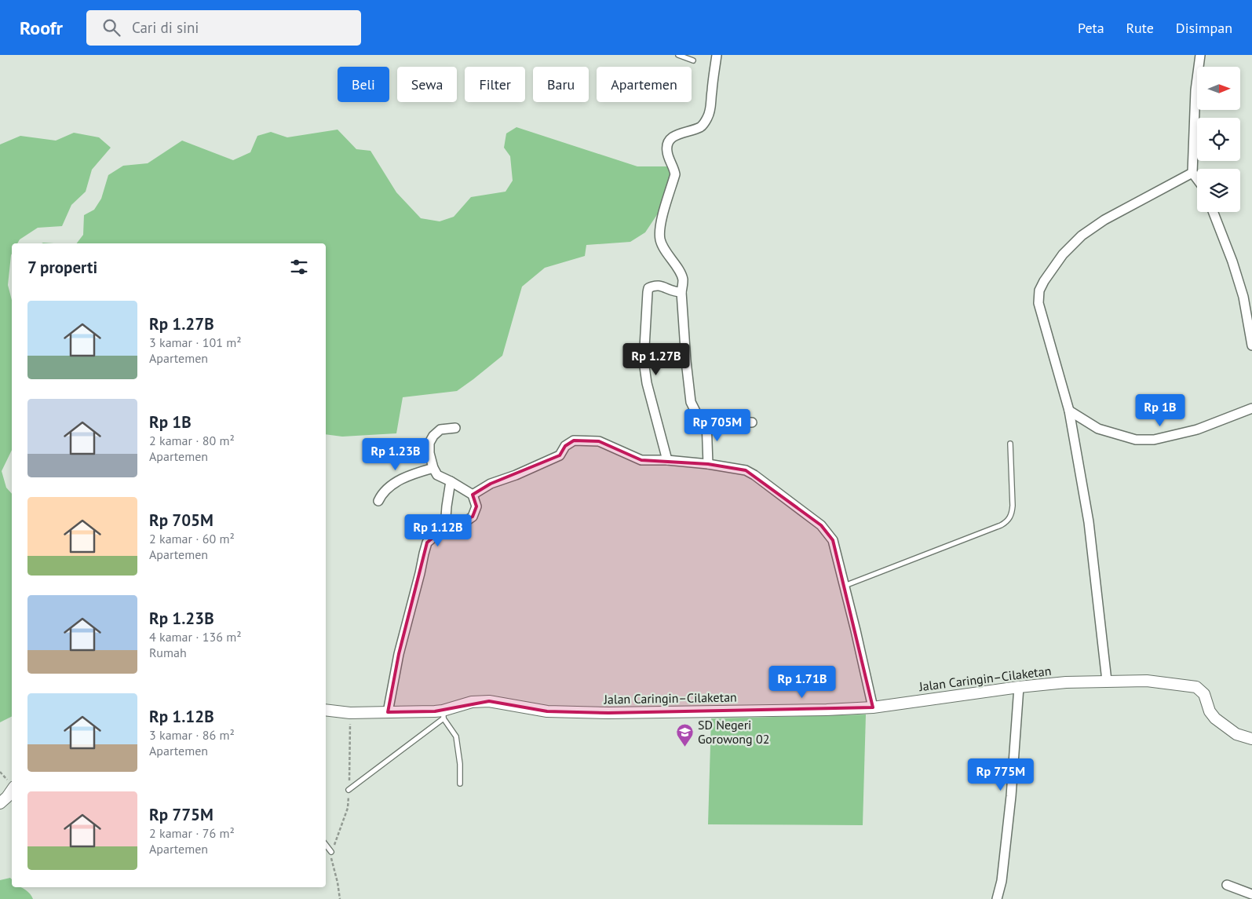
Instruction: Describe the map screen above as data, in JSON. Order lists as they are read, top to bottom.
{
  "streets": {
    "street": ["Jalan Caringin–Cilaketan"]
  },
  "places": {
    "school or university": ["SD Negeri Gorowong 02"]
  },
  "north": "right",
  "page": {
    "header": "Roofr",
    "search": "Cari di sini",
    "nav": ["Peta", "Rute", "Disimpan"],
    "chip": [
      "Beli",
      "Sewa",
      "Filter",
      "Baru",
      "Apartemen"
    ],
    "heading": "7 properti",
    "list": [
      {
        "name": "Rp 1.27B",
        "note": "3 kamar · 101 m² · Apartemen"
      },
      {
        "name": "Rp 1B",
        "note": "2 kamar · 80 m² · Apartemen"
      },
      {
        "name": "Rp 705M",
        "note": "2 kamar · 60 m² · Apartemen"
      },
      {
        "name": "Rp 1.23B",
        "note": "4 kamar · 136 m² · Rumah"
      },
      {
        "name": "Rp 1.12B",
        "note": "3 kamar · 86 m² · Apartemen"
      },
      {
        "name": "Rp 775M",
        "note": "2 kamar · 76 m² · Apartemen"
      }
    ],
    "price": [
      "Rp 1.27B",
      "Rp 1B",
      "Rp 705M",
      "Rp 1.23B",
      "Rp 1.12B",
      "Rp 1.71B",
      "Rp 775M"
    ]
  }
}
